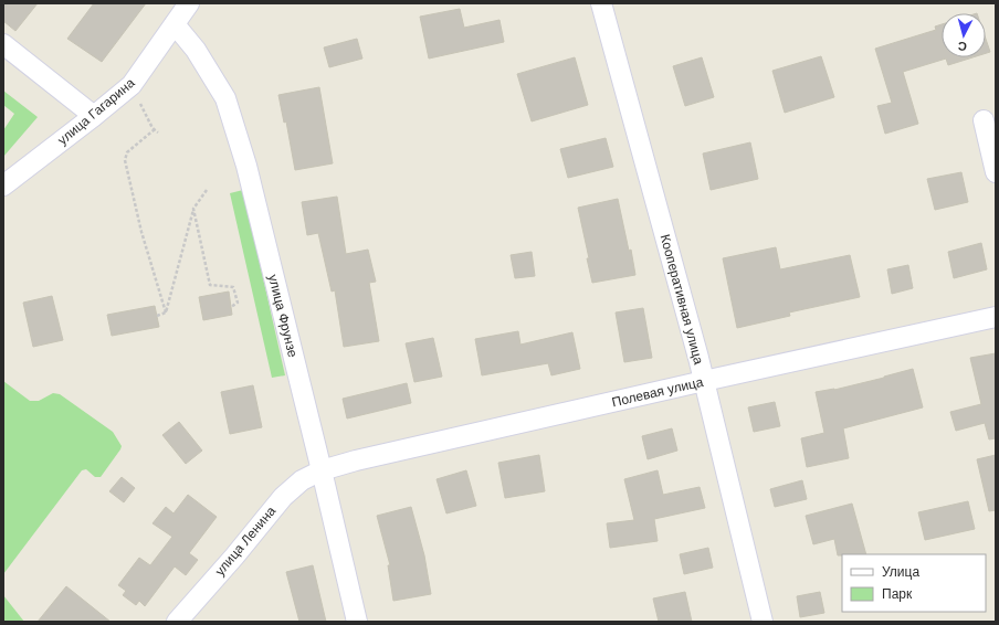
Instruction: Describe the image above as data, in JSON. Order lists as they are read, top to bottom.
{
  "streets": {
    "street": [
      "улица Гагарина",
      "Кооперативная улица",
      "улица Фрунзе",
      "Полевая улица",
      "улица Ленина"
    ]
  },
  "crossings": [
    ["улица Гагарина", "улица Фрунзе"],
    ["Кооперативная улица", "Полевая улица"],
    ["улица Фрунзе", "Полевая улица"],
    ["улица Фрунзе", "улица Ленина"],
    ["Полевая улица", "улица Ленина"]
  ],
  "legend": ["Улица", "Парк"],
  "north": "bottom"
}
